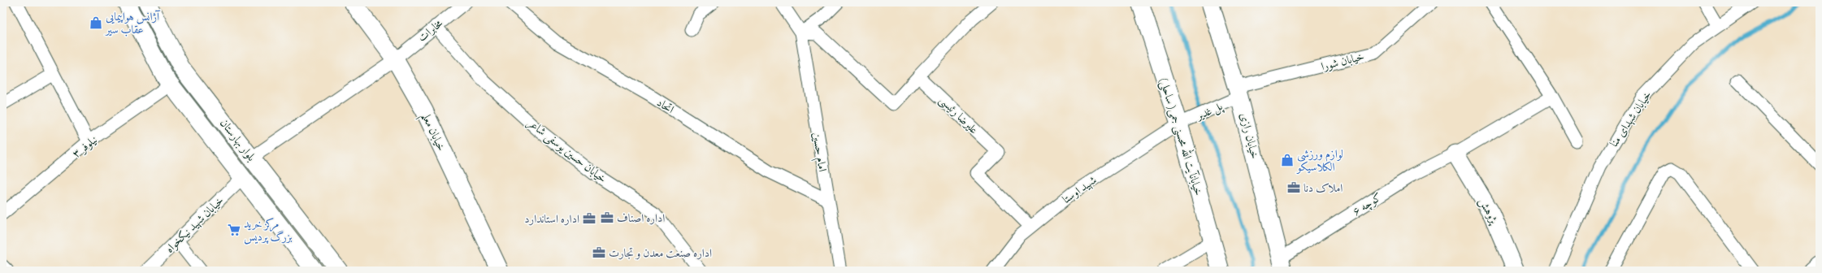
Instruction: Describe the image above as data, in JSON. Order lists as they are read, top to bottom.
{
  "streets": {
    "main road": [
      "خیابان معلم",
      "خیابان رازی",
      "خیابانآیت الله محسنی جمی( ساحلی)",
      "بلوار بهارستان",
      "پژوهش"
    ],
    "street": [
      "مخابرات",
      "خیابان شورا",
      "اتحاد",
      "پل غدیر",
      "علیرضا رئیسی",
      "خیابان شهدای منا",
      "نیلوفر ۳",
      "خیابان حسین یوسفی شاعر",
      "امام حسین",
      "شهید اوستا",
      "کوچه ۶",
      "خیابان شهید نیکخواه"
    ]
  },
  "crossings": [
    ["مخابرات", "خیابان معلم"],
    ["مخابرات", "بلوار بهارستان"],
    ["مخابرات", "خیابان حسین یوسفی شاعر"],
    ["خیابان شورا", "پل غدیر"],
    ["خیابان شورا", "خیابان رازی"],
    ["اتحاد", "امام حسین"],
    ["پل غدیر", "خیابان رازی"],
    ["پل غدیر", "خیابانآیت الله محسنی جمی( ساحلی)"],
    ["پل غدیر", "شهید اوستا"],
    ["علیرضا رئیسی", "شهید اوستا"],
    ["خیابان رازی", "کوچه ۶"],
    ["خیابانآیت الله محسنی جمی( ساحلی)", "شهید اوستا"],
    ["بلوار بهارستان", "نیلوفر ۳"],
    ["بلوار بهارستان", "خیابان شهید نیکخواه"],
    ["کوچه ۶", "پژوهش"]
  ],
  "places": {
    "shop": ["آژانس هواپیمایی عقاب سیر", "لوازم ورزشی الکلاسیکو"],
    "office": [
      "املاک دنا",
      "اداره اصناف",
      "اداره استاندارد",
      "اداره صنعت معدن و تجارت"
    ],
    "supermarket": ["مرکز خرید بزرگ پردیس"]
  }
}
